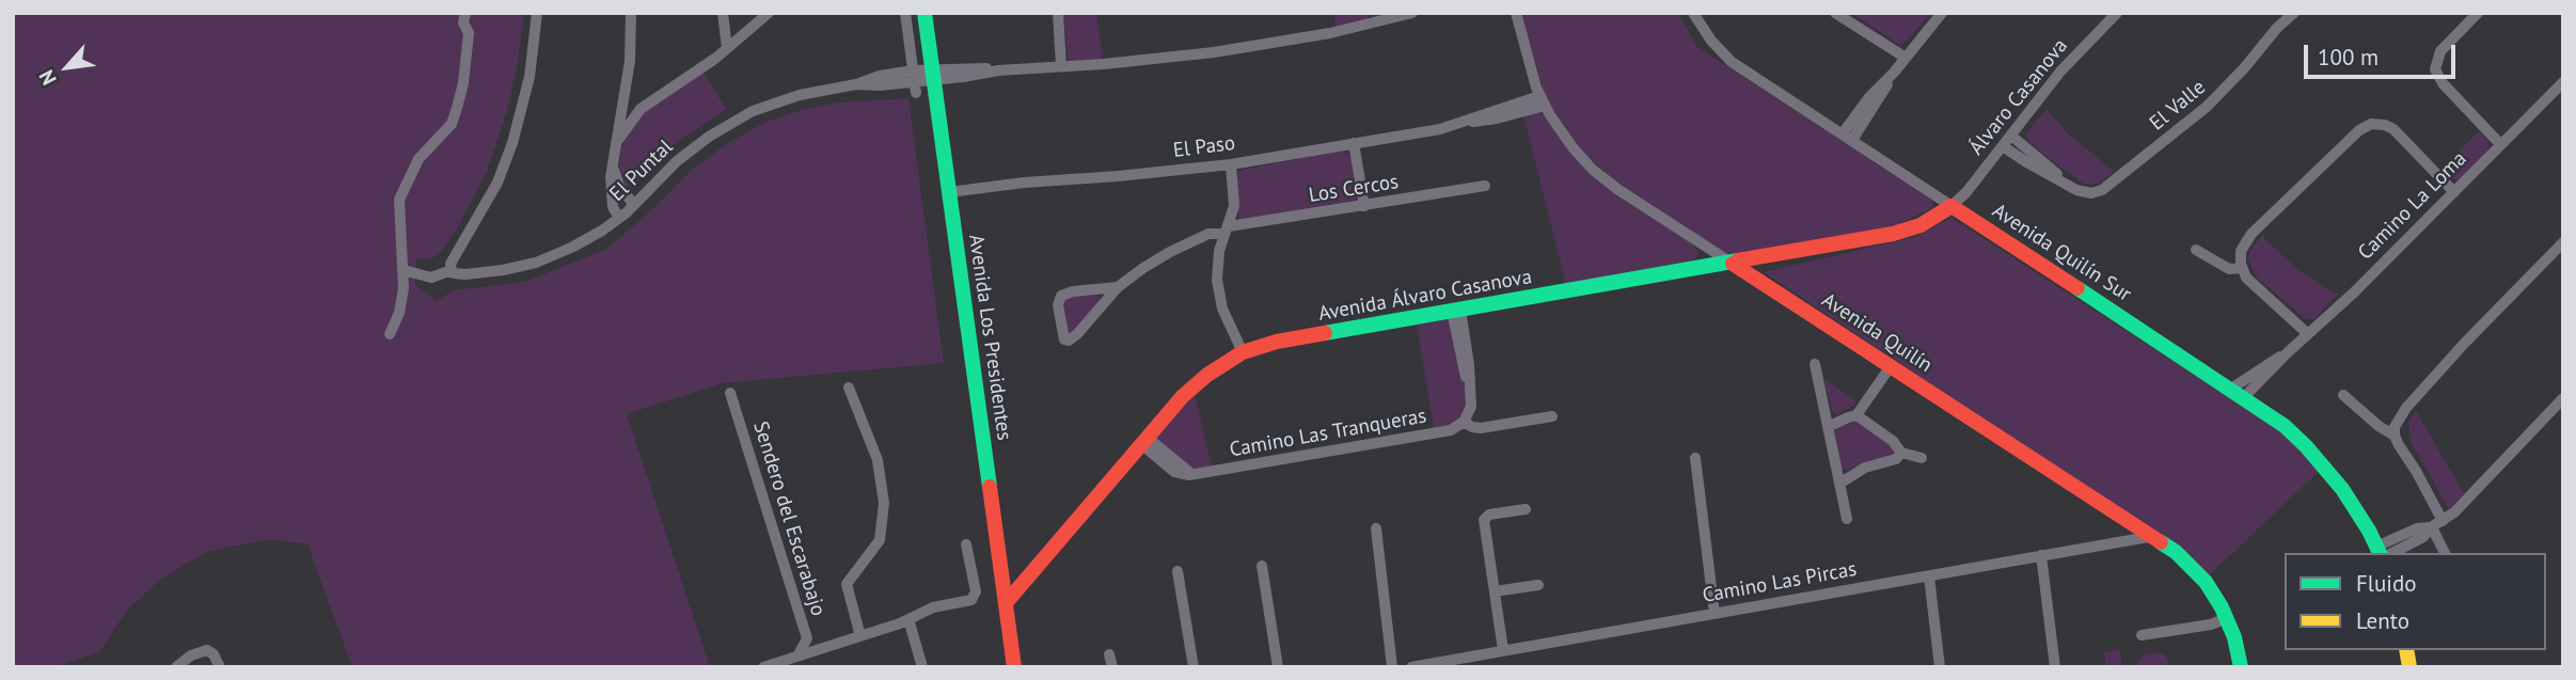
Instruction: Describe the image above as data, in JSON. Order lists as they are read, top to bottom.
{
  "streets": {
    "street": [
      "Álvaro Casanova",
      "El Valle",
      "El Paso",
      "El Puntal",
      "Los Cercos",
      "Camino La Loma",
      "Avenida Quilín Sur",
      "Avenida Álvaro Casanova",
      "Avenida Quilín",
      "Avenida Los Presidentes",
      "Camino Las Tranqueras",
      "Sendero del Escarabajo",
      "Camino Las Pircas"
    ]
  },
  "crossings": [
    ["Álvaro Casanova", "El Valle"],
    ["Álvaro Casanova", "Avenida Quilín Sur"],
    ["Álvaro Casanova", "Avenida Álvaro Casanova"],
    ["El Paso", "Avenida Quilín"],
    ["El Paso", "Avenida Los Presidentes"],
    ["El Puntal", "Avenida Los Presidentes"],
    ["Camino La Loma", "Avenida Quilín Sur"],
    ["Avenida Quilín Sur", "Avenida Álvaro Casanova"],
    ["Avenida Álvaro Casanova", "Avenida Quilín"],
    ["Avenida Álvaro Casanova", "Avenida Los Presidentes"],
    ["Avenida Álvaro Casanova", "Camino Las Tranqueras"],
    ["Avenida Quilín", "Camino Las Pircas"]
  ],
  "legend": ["Fluido", "Lento"],
  "scale_bar": "100 m",
  "north": "bottom left"
}
